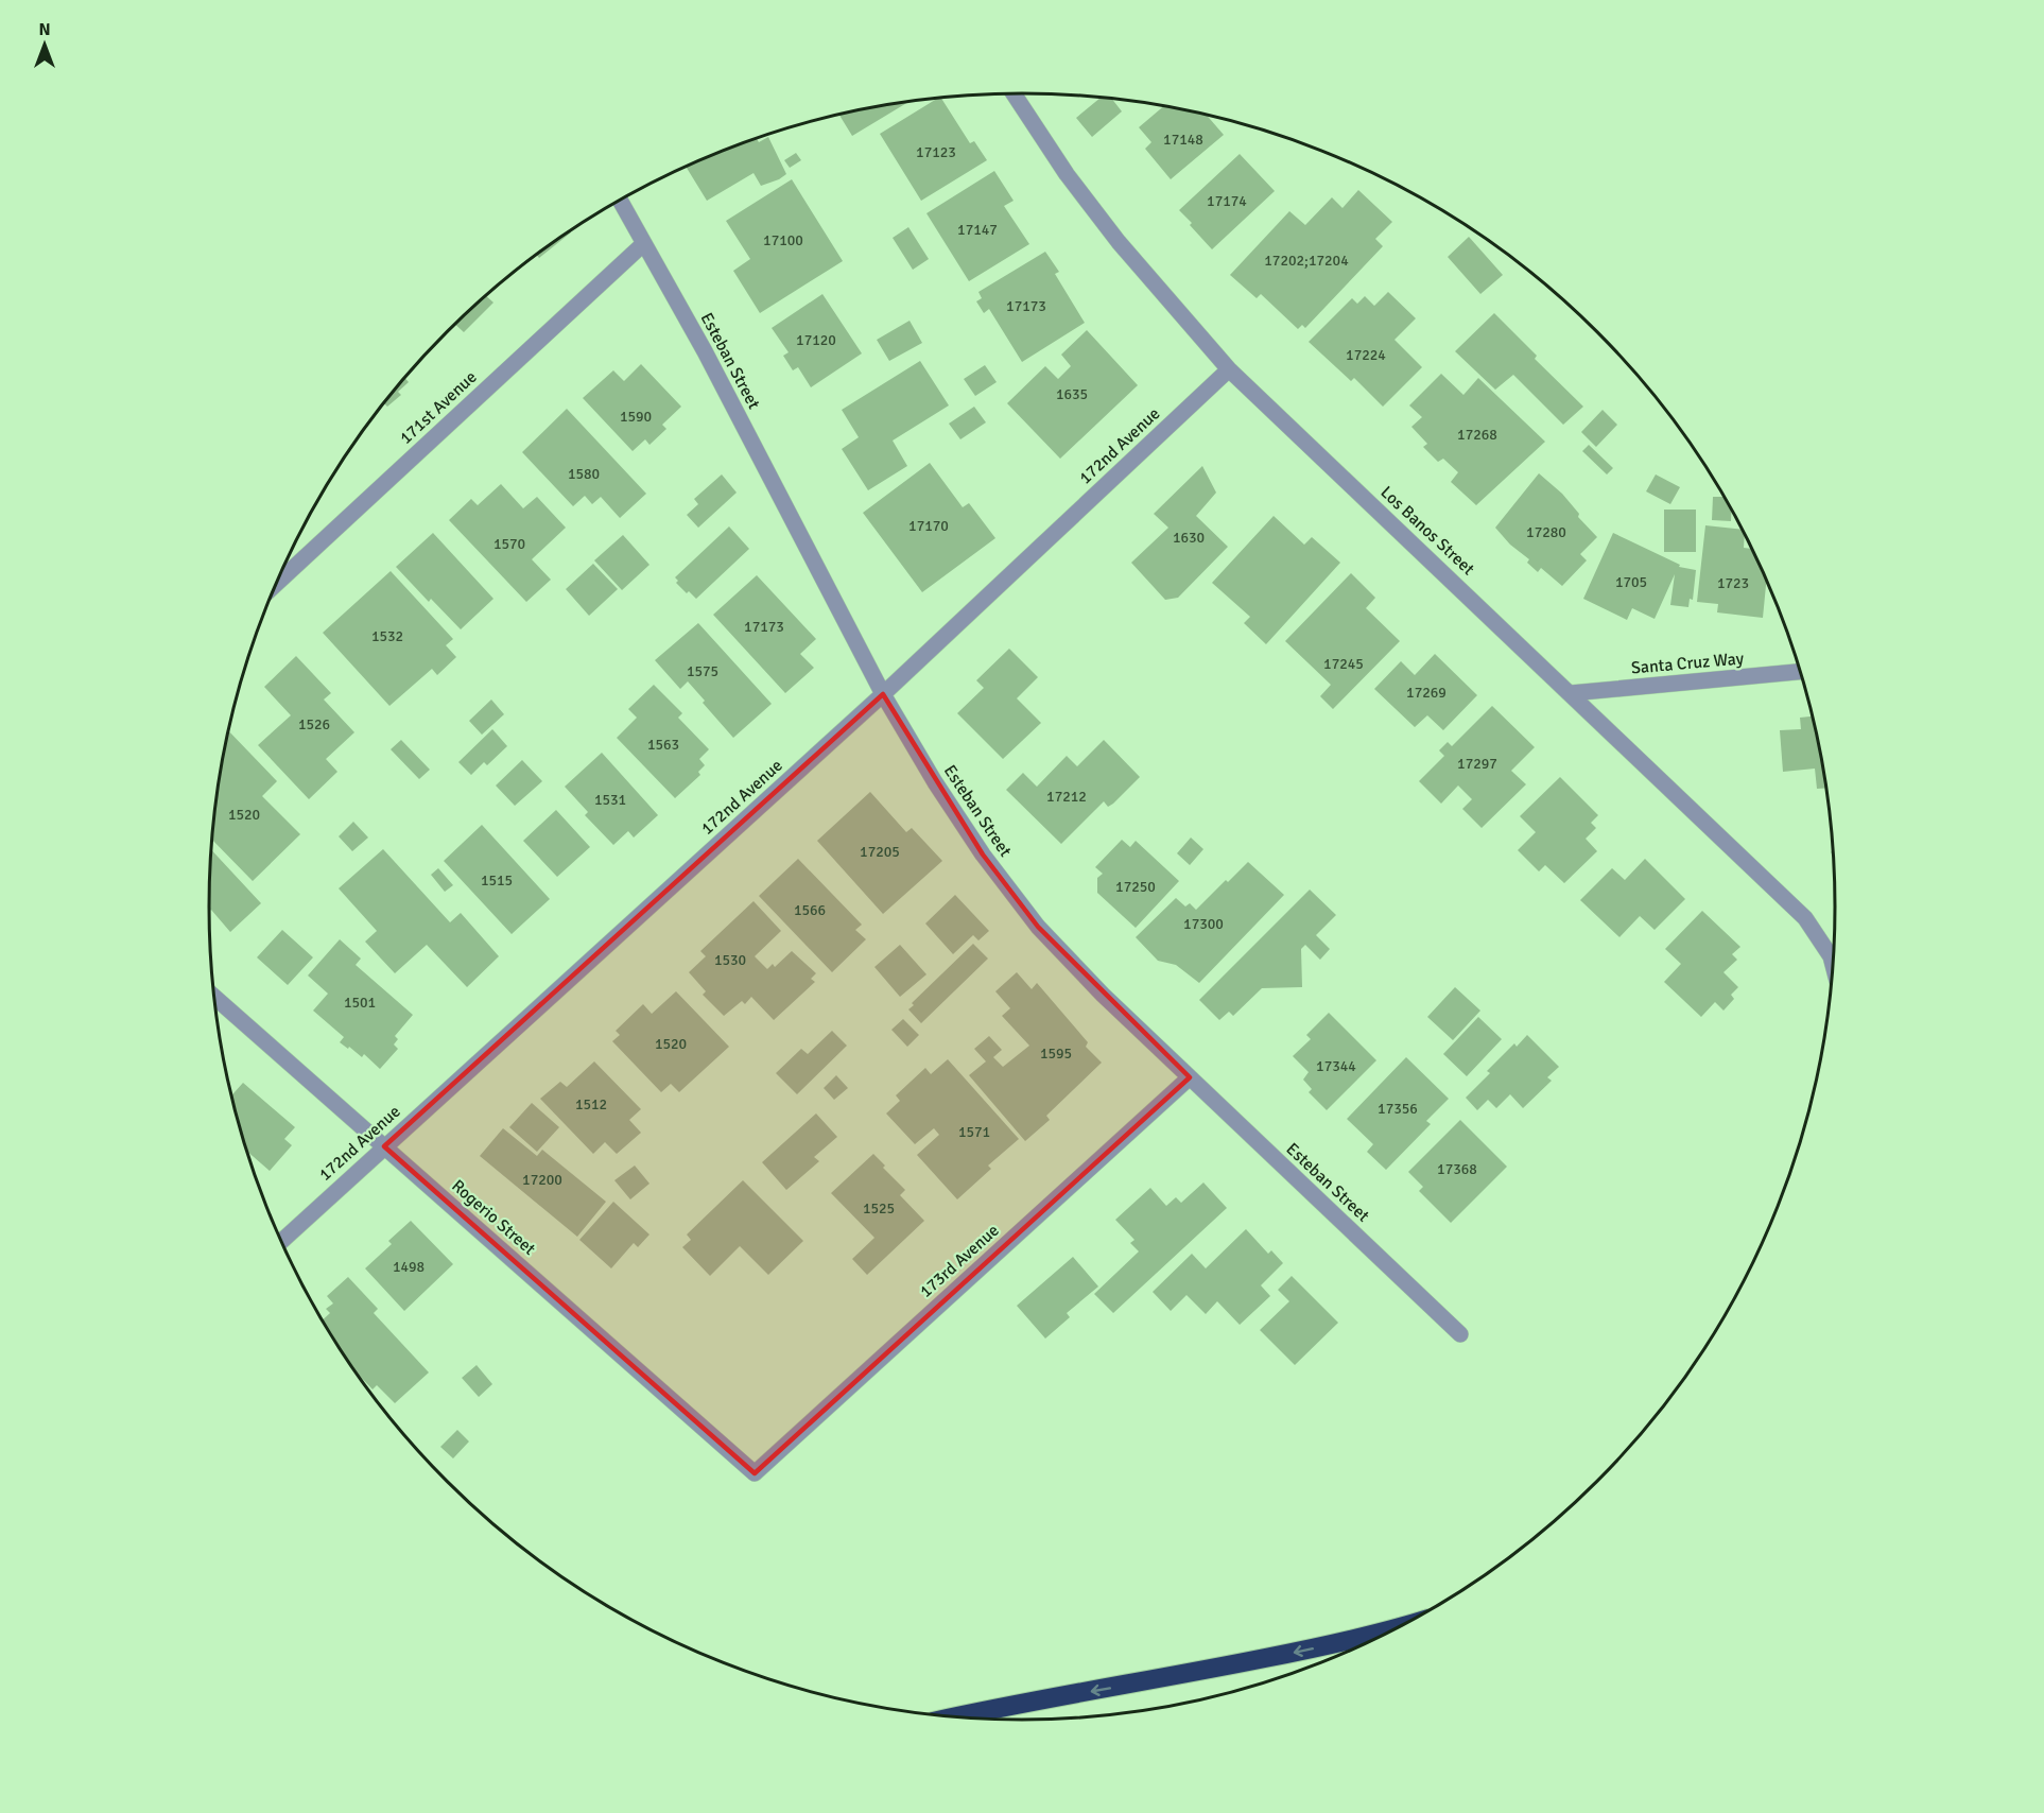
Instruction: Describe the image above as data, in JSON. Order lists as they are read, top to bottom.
{
  "streets": {
    "street": [
      "Esteban Street",
      "171st Avenue",
      "172nd Avenue",
      "Los Banos Street",
      "Santa Cruz Way",
      "Rogerio Street",
      "173rd Avenue"
    ]
  },
  "crossings": [
    ["Esteban Street", "171st Avenue"],
    ["Esteban Street", "172nd Avenue"],
    ["Esteban Street", "173rd Avenue"],
    ["172nd Avenue", "Los Banos Street"],
    ["172nd Avenue", "Rogerio Street"],
    ["Los Banos Street", "Santa Cruz Way"],
    ["Rogerio Street", "173rd Avenue"]
  ],
  "house_numbers": [
    "17148",
    "17123",
    "17174",
    "17147",
    "17100",
    "17202;17204",
    "17173",
    "17120",
    "17224",
    "1635",
    "1590",
    "17268",
    "1580",
    "17170",
    "17280",
    "1630",
    "1570",
    "1705",
    "1723",
    "17173",
    "1532",
    "17245",
    "1575",
    "17269",
    "1526",
    "1563",
    "17297",
    "17212",
    "1531",
    "1520",
    "17205",
    "1515",
    "17250",
    "1566",
    "17300",
    "1530",
    "1501",
    "1520",
    "1595",
    "17344",
    "1512",
    "17356",
    "1571",
    "17368",
    "17200",
    "1525",
    "1498"
  ],
  "north": "top"
}
